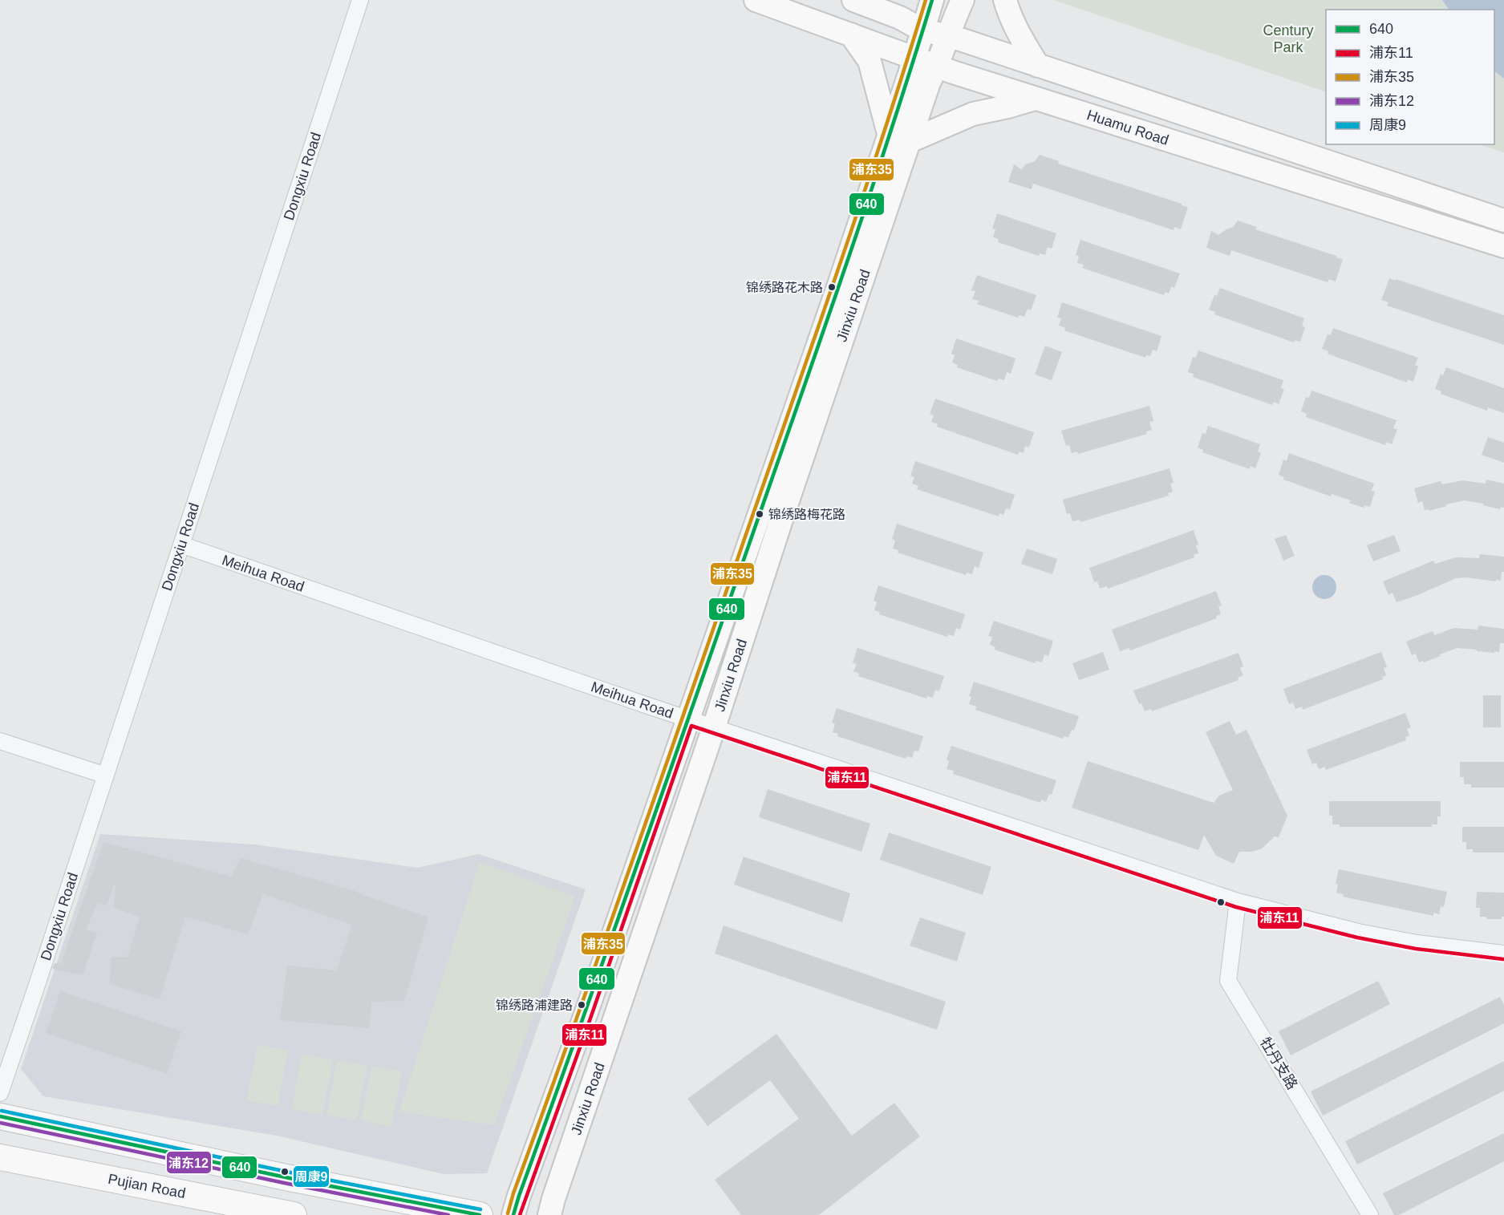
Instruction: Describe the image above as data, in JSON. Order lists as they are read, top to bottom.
{
  "streets": {
    "main road": ["Huamu Road", "Jinxiu Road", "Pujian Road"],
    "street": ["Dongxiu Road", "Meihua Road", "牡丹支路"]
  },
  "crossings": [
    ["Huamu Road", "Jinxiu Road"],
    ["Dongxiu Road", "Meihua Road"],
    ["Jinxiu Road", "Meihua Road"],
    ["Meihua Road", "牡丹支路"]
  ],
  "parks": ["Century Park"],
  "places": ["锦绣路花木路", "锦绣路梅花路", "锦绣路浦建路"],
  "lines": [
    "transit line 640",
    "transit line 浦东35",
    "transit line 浦东11",
    "transit line 周康9",
    "transit line 浦东12"
  ],
  "legend": [
    "640",
    "浦东11",
    "浦东35",
    "浦东12",
    "周康9"
  ]
}
